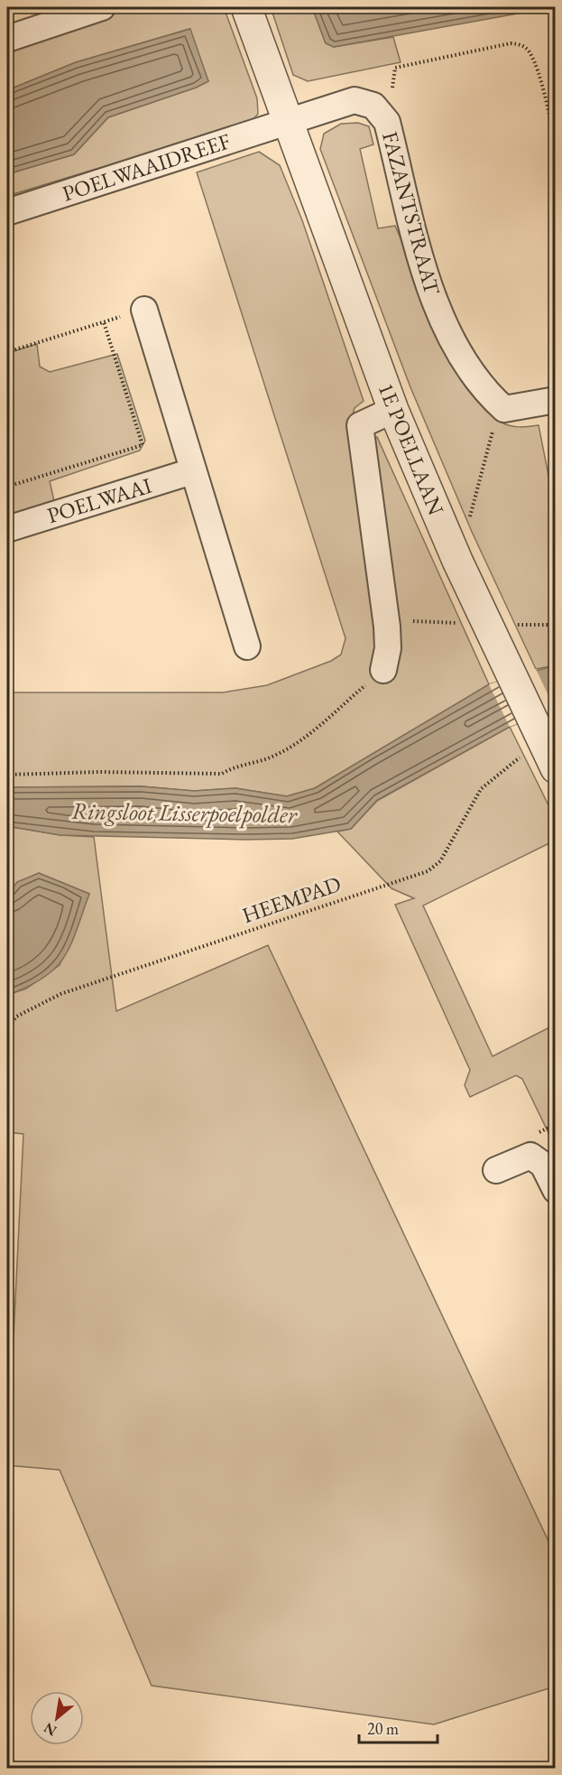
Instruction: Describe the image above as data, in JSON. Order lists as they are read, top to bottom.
{
  "streets": {
    "street": [
      "POELWAAIDREEF",
      "FAZANTSTRAAT",
      "1E POELLAAN",
      "POELWAAI"
    ],
    "path": ["HEEMPAD"]
  },
  "crossings": [
    ["POELWAAIDREEF", "FAZANTSTRAAT"],
    ["POELWAAIDREEF", "1E POELLAAN"],
    ["FAZANTSTRAAT", "1E POELLAAN"],
    ["1E POELLAAN", "HEEMPAD"]
  ],
  "water": ["Ringsloot Lisserpoelpolder"],
  "scale_bar": "20 m",
  "north": "bottom left"
}
